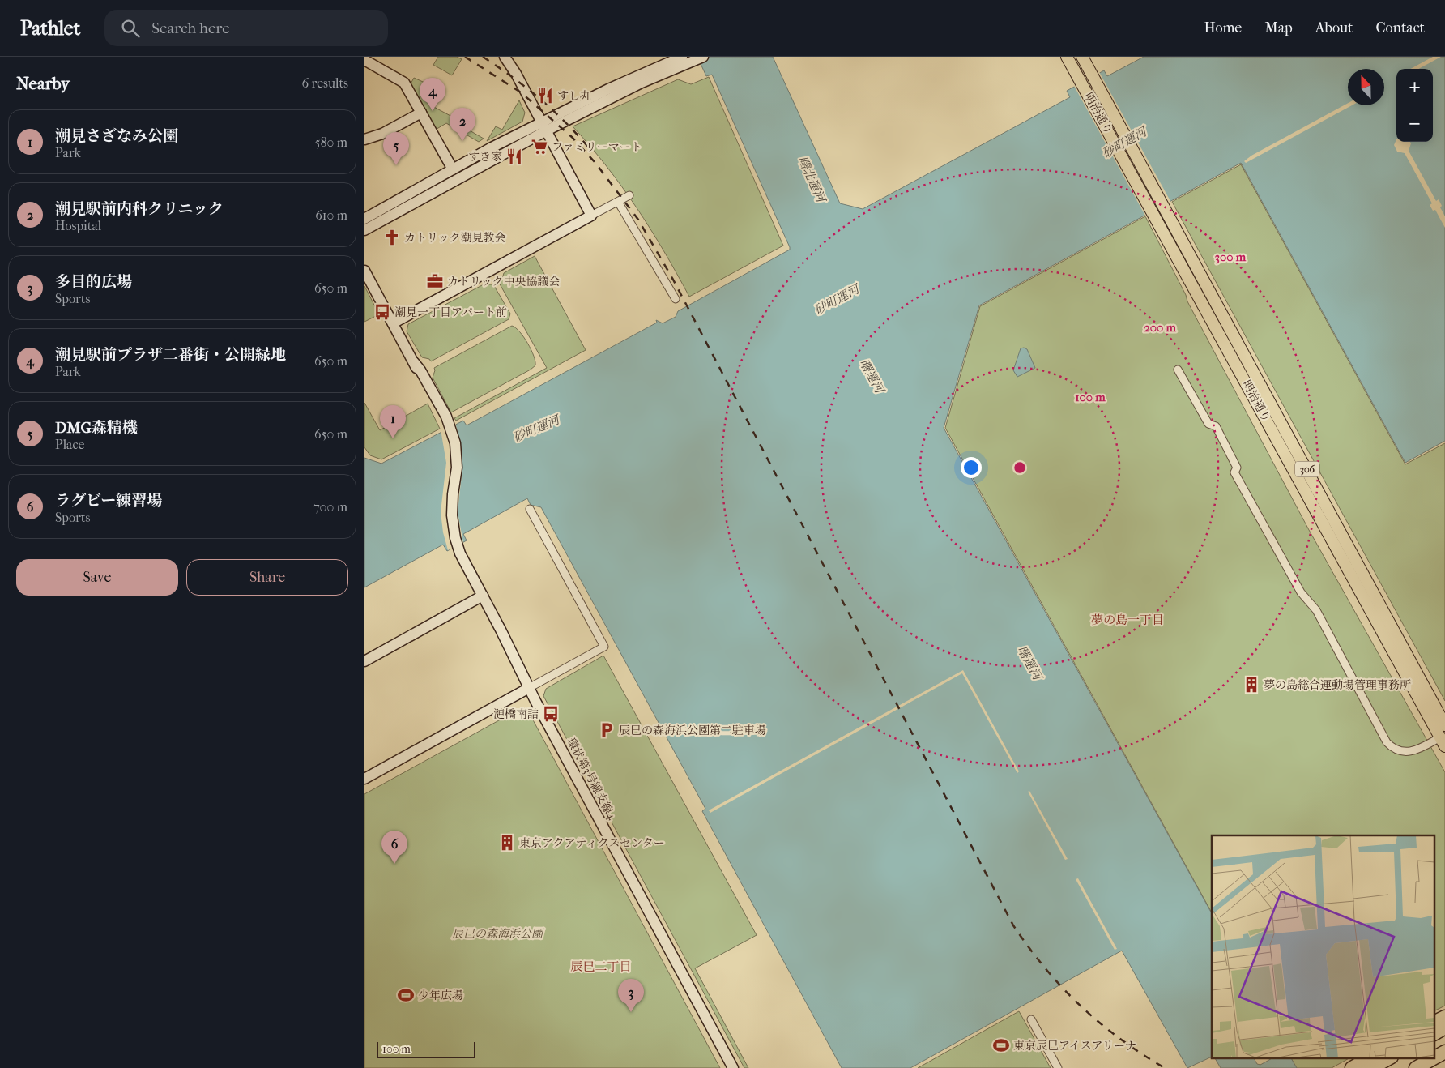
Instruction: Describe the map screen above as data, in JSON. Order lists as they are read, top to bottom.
{
  "streets": {
    "main road": ["明治通り", "306"],
    "street": ["環状第3号線支線4"]
  },
  "districts": ["夢の島一丁目", "辰巳二丁目"],
  "water": ["砂町運河", "曙北運河", "曙運河"],
  "parks": ["辰巳の森海浜公園"],
  "places": {
    "restaurant": ["すし丸", "すき家"],
    "supermarket": ["ファミリーマート"],
    "church": ["カトリック潮見教会"],
    "office": ["カトリック中央協議会"],
    "bus stop": ["潮見一丁目アパート前", "漣橋南詰"],
    "building": ["夢の島総合運動場管理事務所", "東京アクアティクスセンター"],
    "parking": ["辰巳の森海浜公園第二駐車場"],
    "sports": ["少年広場", "東京辰巳アイスアリーナ"]
  },
  "scale_bar": "100 m",
  "north": "top",
  "page": {
    "header": "Pathlet",
    "search": "Search here",
    "nav": [
      "Home",
      "Map",
      "About",
      "Contact"
    ],
    "heading": ["Nearby", "6 results"],
    "map_buttons": ["+", "−"],
    "pins": [
      "4",
      "2",
      "5",
      "1",
      "6",
      "3"
    ],
    "list": [
      {
        "mark": "1",
        "name": "潮見さざなみ公園",
        "note": "Park",
        "value": "580 m"
      },
      {
        "mark": "2",
        "name": "潮見駅前内科クリニック",
        "note": "Hospital",
        "value": "610 m"
      },
      {
        "mark": "3",
        "name": "多目的広場",
        "note": "Sports",
        "value": "650 m"
      },
      {
        "mark": "4",
        "name": "潮見駅前プラザ二番街・公開緑地",
        "note": "Park",
        "value": "650 m"
      },
      {
        "mark": "5",
        "name": "DMG森精機",
        "note": "Place",
        "value": "650 m"
      },
      {
        "mark": "6",
        "name": "ラグビー練習場",
        "note": "Sports",
        "value": "700 m"
      }
    ],
    "buttons": ["Save", "Share"],
    "scale": "100 m"
  },
  "rings": ["300 m", "200 m", "100 m"]
}
